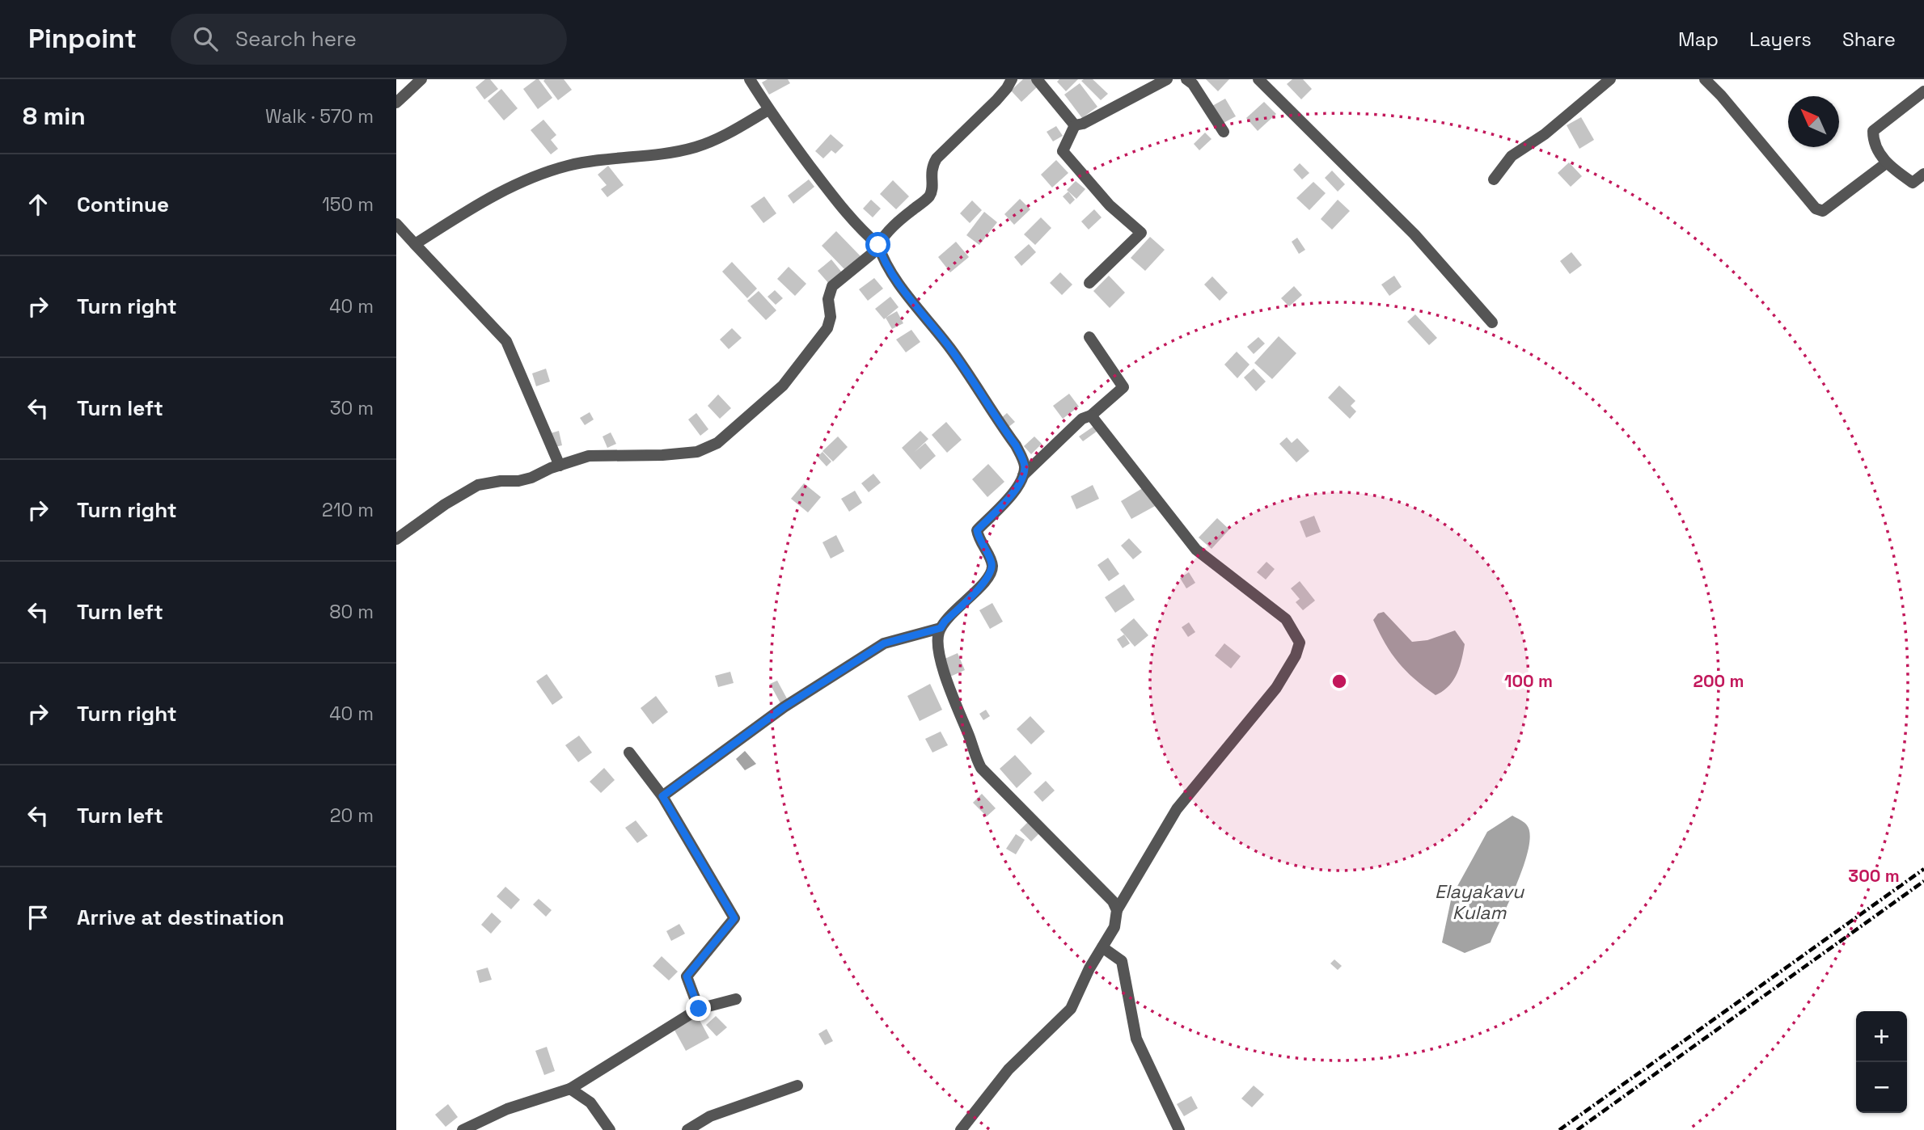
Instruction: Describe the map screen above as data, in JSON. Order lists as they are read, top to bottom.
{
  "water": ["Elayakavu Kulam"],
  "north": "top left",
  "page": {
    "header": "Pinpoint",
    "search": "Search here",
    "nav": ["Map", "Layers", "Share"],
    "heading": ["8 min", "Walk · 570 m"],
    "list": [
      ["Continue", "150 m"],
      ["Turn right", "40 m"],
      ["Turn left", "30 m"],
      ["Turn right", "210 m"],
      ["Turn left", "80 m"],
      ["Turn right", "40 m"],
      ["Turn left", "20 m"],
      "Arrive at destination"
    ],
    "map_buttons": ["+", "−"]
  },
  "rings": ["100 m", "200 m", "300 m"]
}
